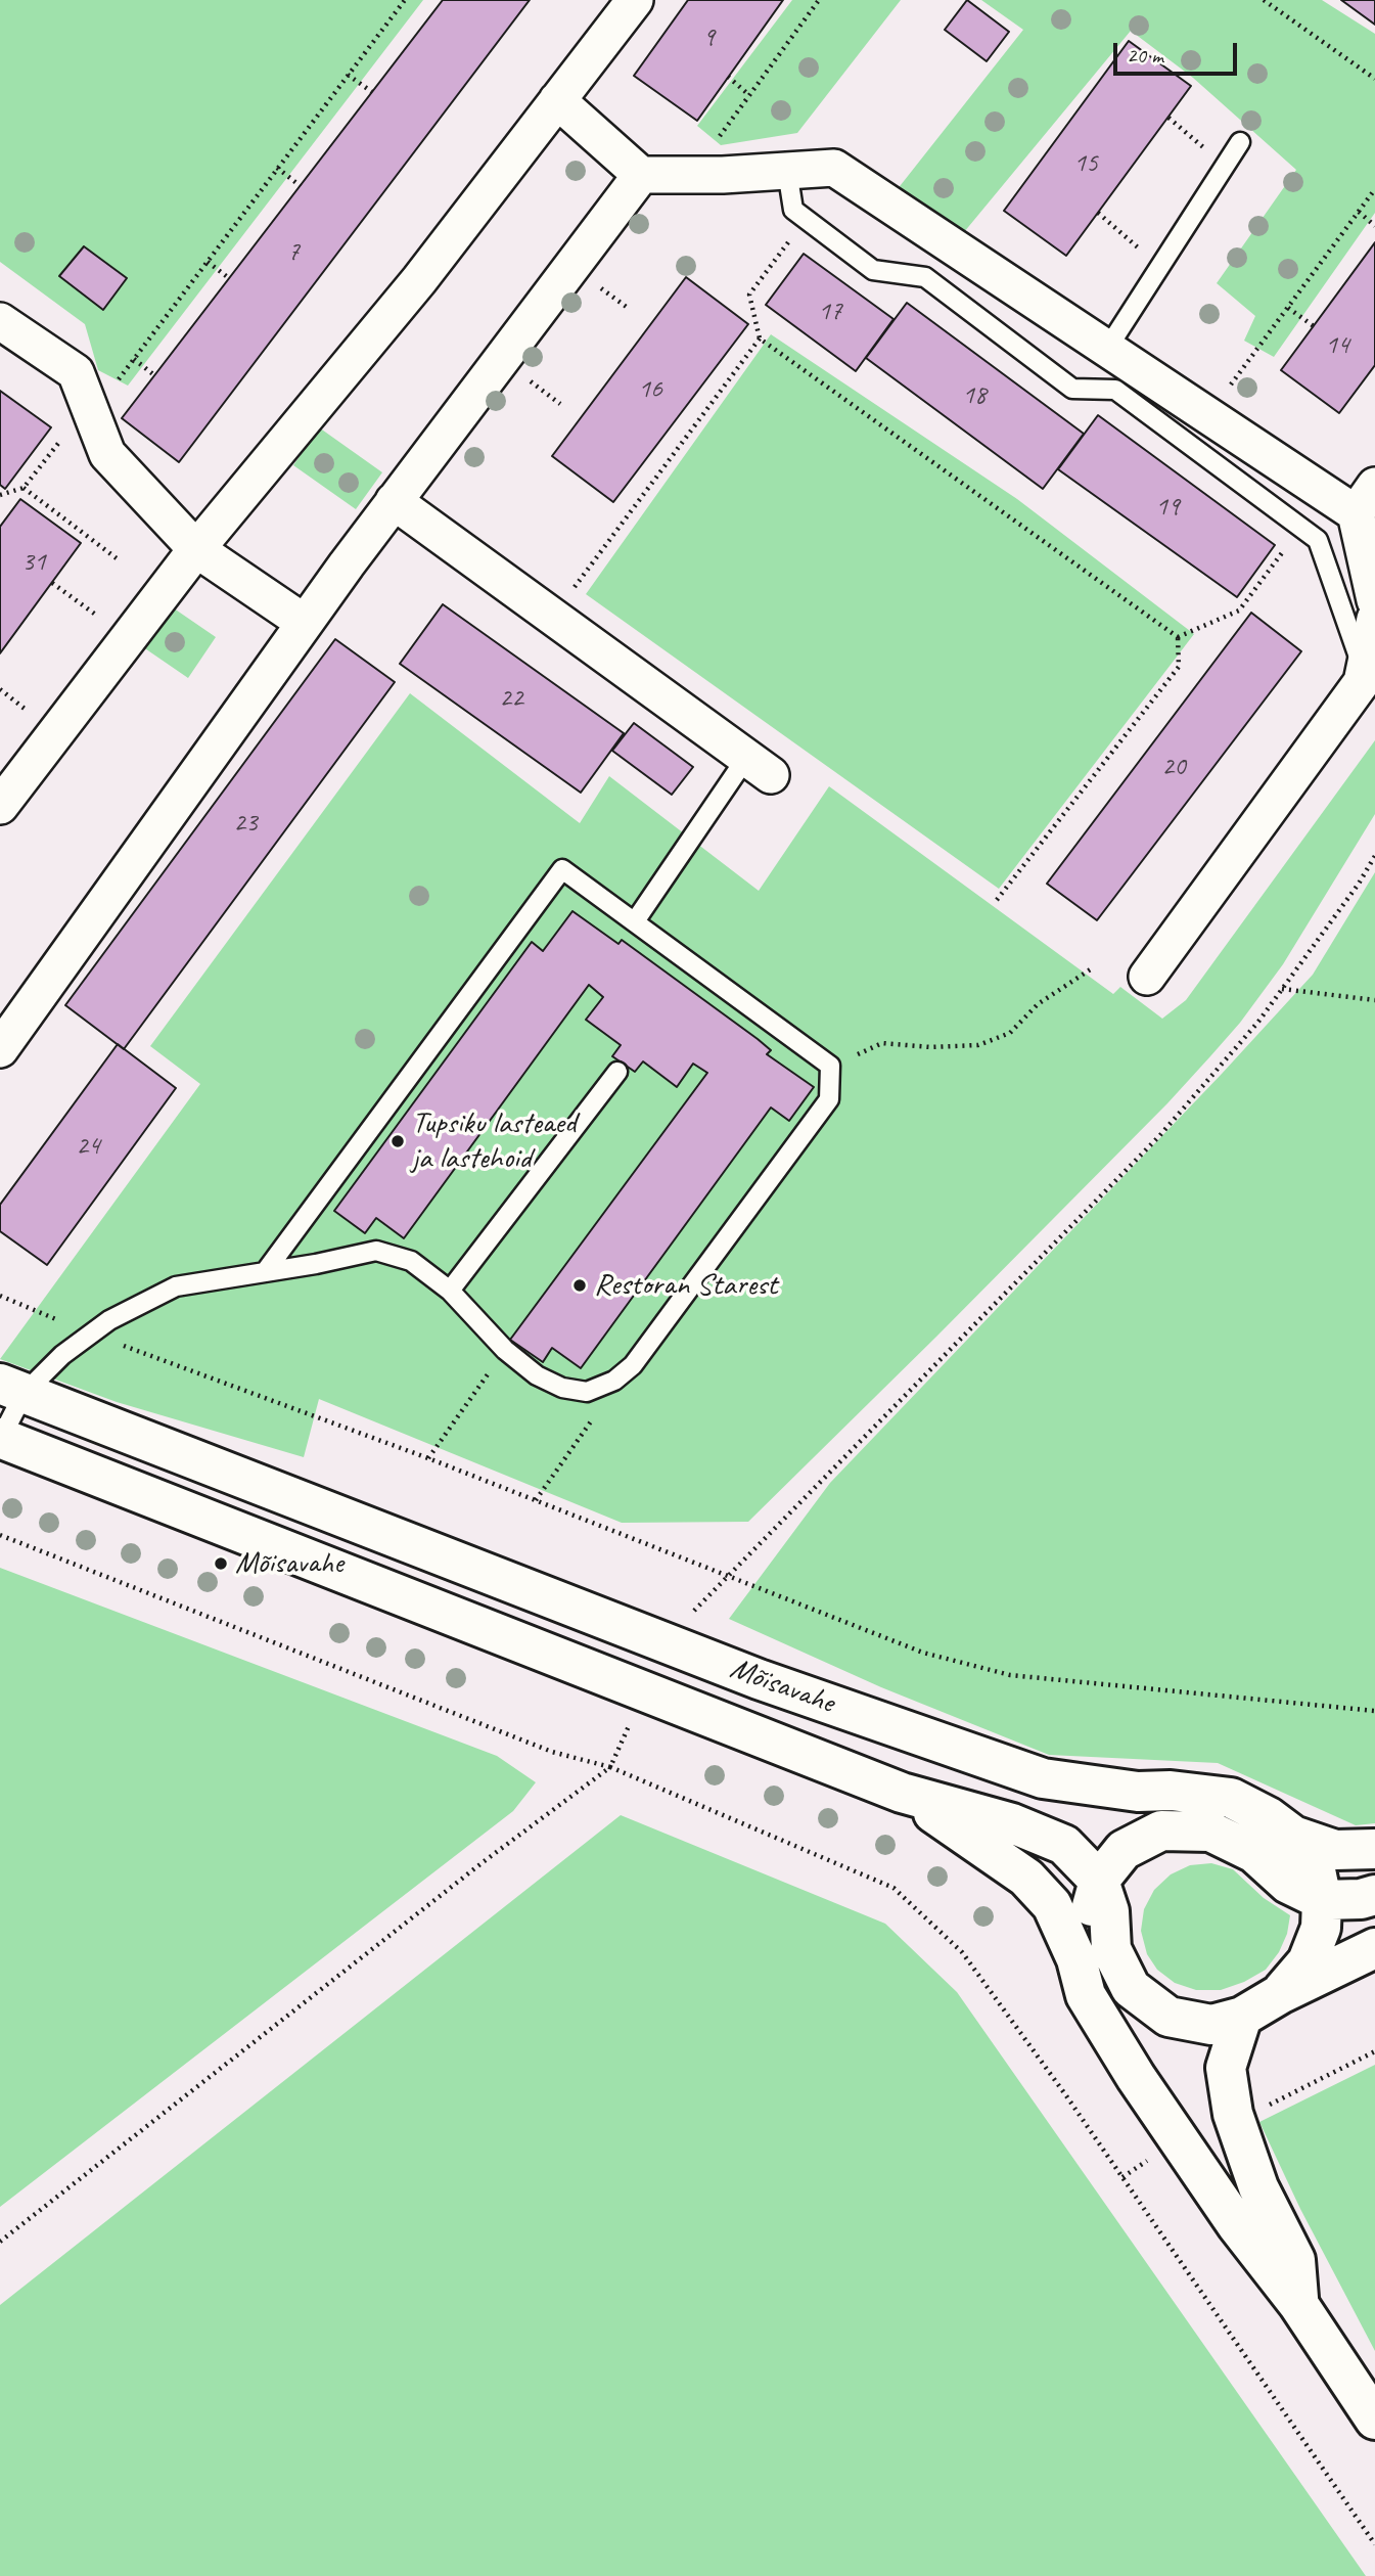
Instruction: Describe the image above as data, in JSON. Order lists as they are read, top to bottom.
{
  "streets": {
    "street": ["Mõisavahe"]
  },
  "places": ["Tupsiku lasteaed ja lastehoid", "Restoran Starest", "Mõisavahe"],
  "house_numbers": [
    "9",
    "15",
    "7",
    "17",
    "14",
    "16",
    "18",
    "19",
    "31",
    "22",
    "20",
    "23",
    "24"
  ],
  "scale_bar": "20 m"
}
